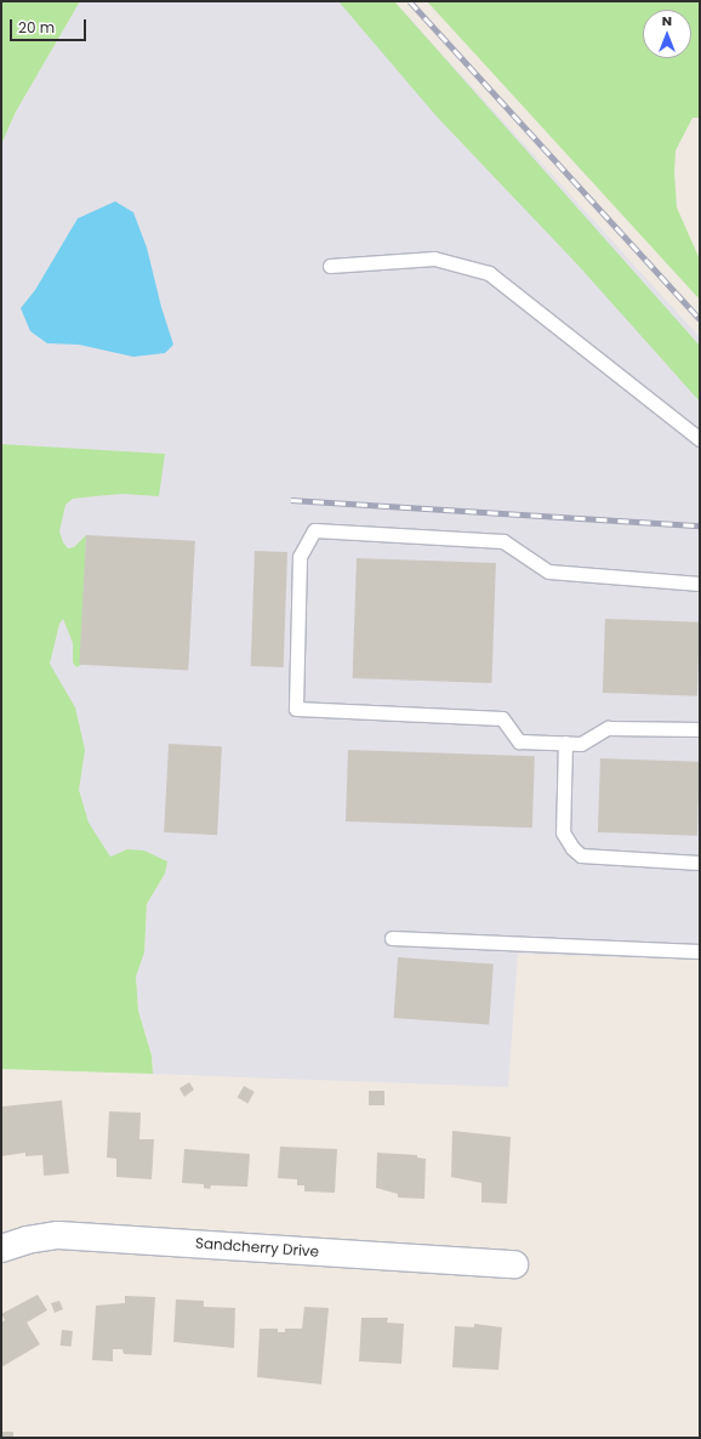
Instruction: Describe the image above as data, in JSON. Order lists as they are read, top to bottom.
{
  "streets": {
    "street": ["Sandcherry Drive"]
  },
  "scale_bar": "20 m",
  "north": "top"
}
